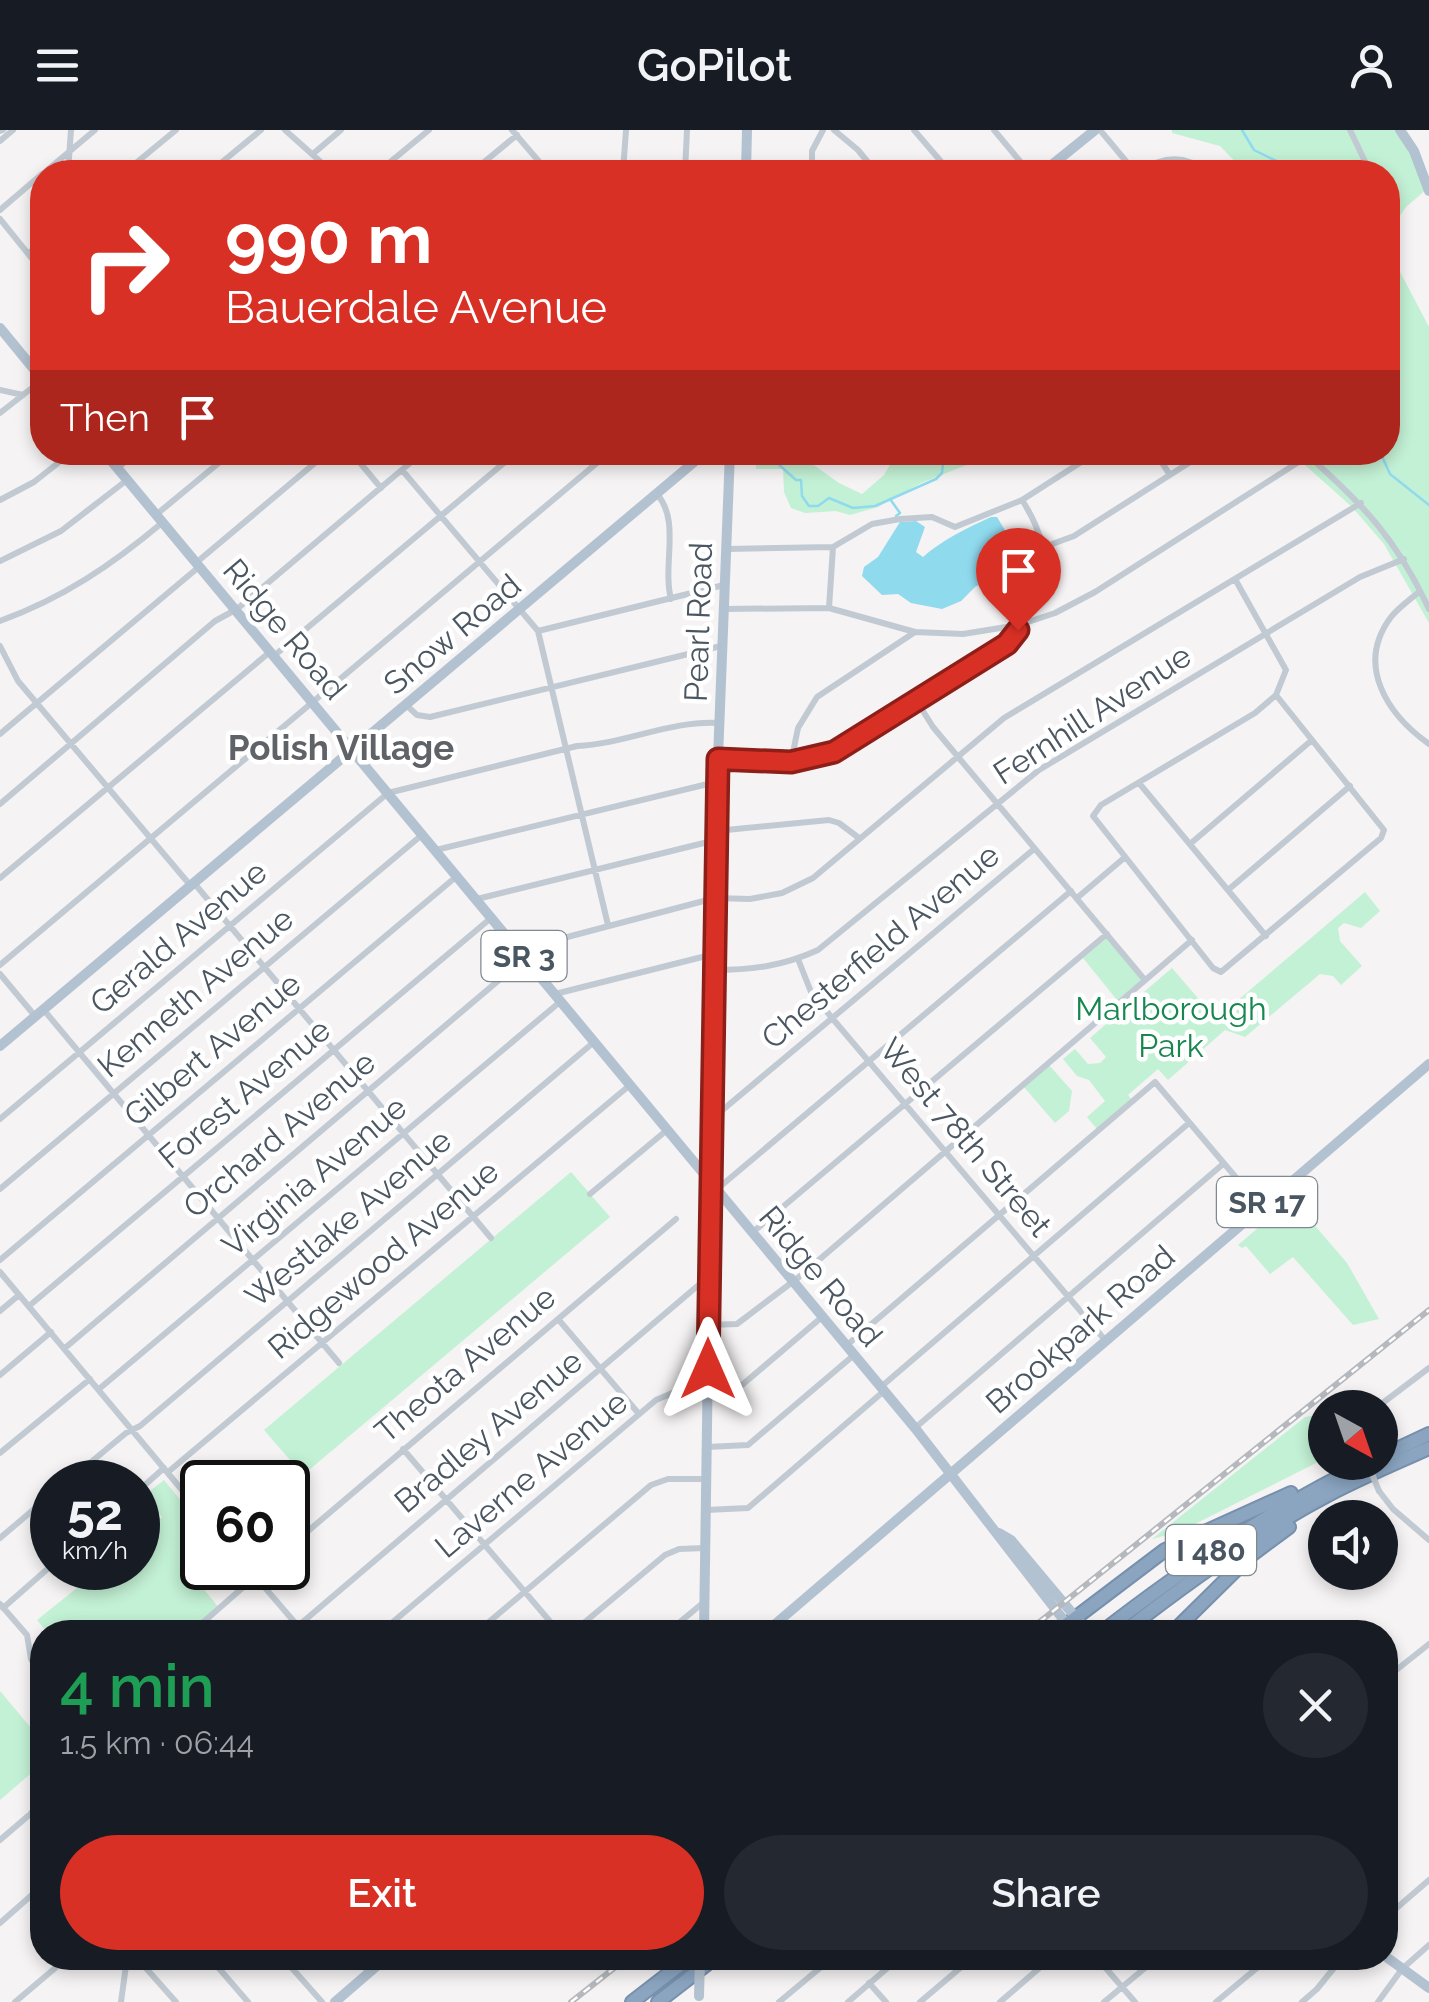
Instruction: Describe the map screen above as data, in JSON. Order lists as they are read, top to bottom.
{
  "streets": {
    "highway": ["I 480"],
    "main road": [
      "Pearl Road",
      "Ridge Road",
      "Snow Road",
      "SR 3",
      "SR 17",
      "Brookpark Road"
    ],
    "street": [
      "Fernhill Avenue",
      "Gerald Avenue",
      "Chesterfield Avenue",
      "Kenneth Avenue",
      "Gilbert Avenue",
      "Forest Avenue",
      "Orchard Avenue",
      "West 78th Street",
      "Virginia Avenue",
      "Westlake Avenue",
      "Ridgewood Avenue",
      "Theota Avenue",
      "Bradley Avenue",
      "Laverne Avenue"
    ]
  },
  "crossings": [
    ["Pearl Road", "Ridge Road"],
    ["Pearl Road", "Fernhill Avenue"],
    ["Pearl Road", "Chesterfield Avenue"],
    ["Pearl Road", "Virginia Avenue"],
    ["Pearl Road", "Bradley Avenue"],
    ["Pearl Road", "Laverne Avenue"],
    ["Ridge Road", "Snow Road"],
    ["Ridge Road", "Gerald Avenue"],
    ["Ridge Road", "Kenneth Avenue"],
    ["Ridge Road", "Gilbert Avenue"],
    ["Ridge Road", "Forest Avenue"],
    ["Ridge Road", "Orchard Avenue"],
    ["Ridge Road", "Virginia Avenue"],
    ["Ridge Road", "Westlake Avenue"],
    ["Ridge Road", "Ridgewood Avenue"],
    ["Ridge Road", "Brookpark Road"],
    ["Ridge Road", "Laverne Avenue"],
    ["Fernhill Avenue", "West 78th Street"],
    ["Chesterfield Avenue", "West 78th Street"],
    ["West 78th Street", "Brookpark Road"]
  ],
  "districts": ["Polish Village"],
  "parks": ["Marlborough Park"],
  "north": "bottom right",
  "page": {
    "header": "GoPilot",
    "turn": ["990 m", "Bauerdale Avenue"],
    "then": "Then",
    "speed": "52 km/h",
    "limit": "60",
    "heading": ["4 min", "1.5 km · 06:44"],
    "buttons": ["Exit", "Share"]
  }
}
